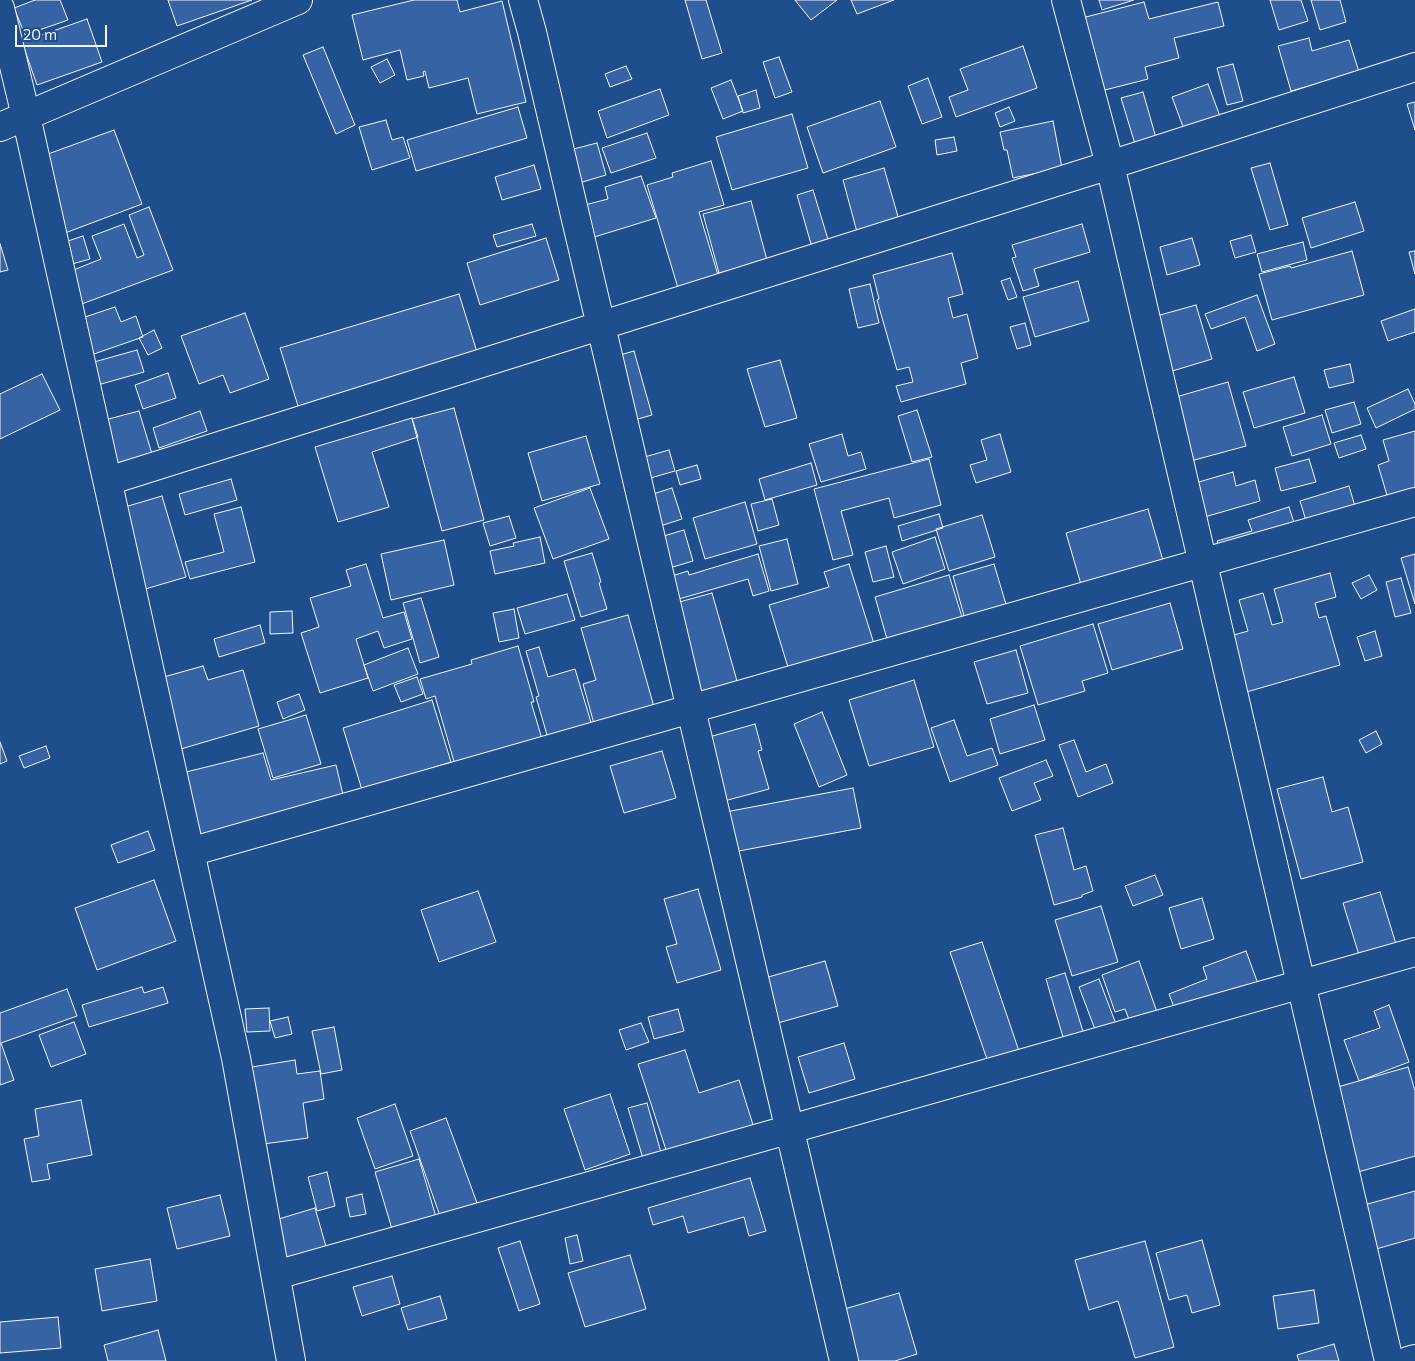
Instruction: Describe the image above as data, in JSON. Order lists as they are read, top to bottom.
{
  "scale_bar": "20 m"
}
